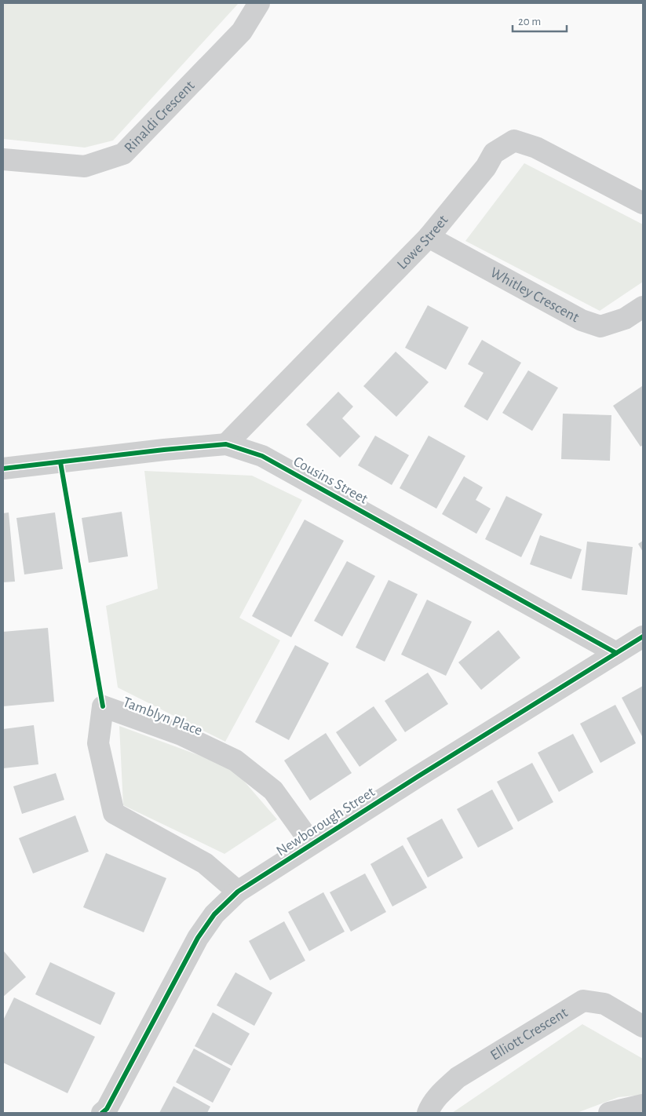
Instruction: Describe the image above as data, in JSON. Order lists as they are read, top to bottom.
{
  "streets": {
    "street": [
      "Rinaldi Crescent",
      "Lowe Street",
      "Whitley Crescent",
      "Cousins Street",
      "Tamblyn Place",
      "Newborough Street",
      "Elliott Crescent"
    ]
  },
  "crossings": [
    ["Lowe Street", "Whitley Crescent"],
    ["Lowe Street", "Cousins Street"],
    ["Cousins Street", "Newborough Street"],
    ["Tamblyn Place", "Newborough Street"]
  ],
  "scale_bar": "20 m"
}
